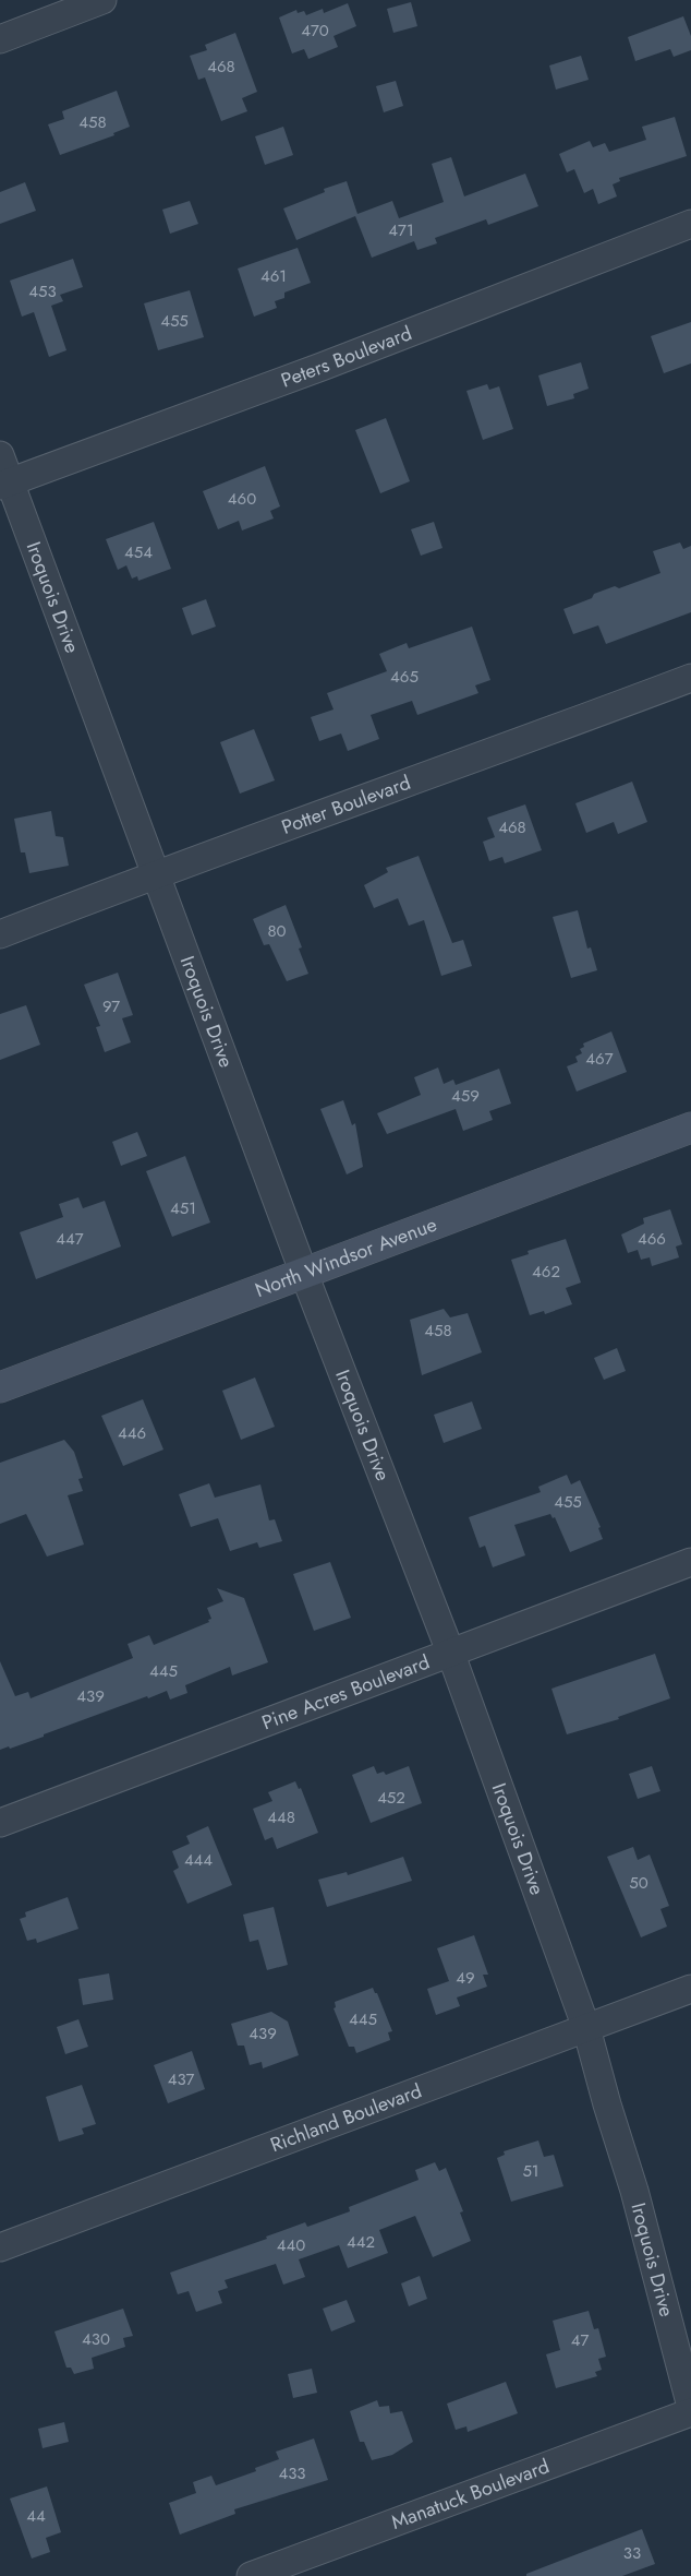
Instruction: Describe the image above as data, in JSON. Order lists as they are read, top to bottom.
{
  "streets": {
    "street": [
      "Peters Boulevard",
      "Iroquois Drive",
      "Potter Boulevard",
      "North Windsor Avenue",
      "Pine Acres Boulevard",
      "Richland Boulevard",
      "Manatuck Boulevard"
    ]
  },
  "crossings": [
    ["Peters Boulevard", "Iroquois Drive"],
    ["Iroquois Drive", "Potter Boulevard"],
    ["Iroquois Drive", "North Windsor Avenue"],
    ["Iroquois Drive", "Pine Acres Boulevard"],
    ["Iroquois Drive", "Richland Boulevard"]
  ],
  "house_numbers": [
    "470",
    "468",
    "458",
    "471",
    "461",
    "453",
    "455",
    "460",
    "454",
    "465",
    "468",
    "80",
    "97",
    "467",
    "459",
    "451",
    "447",
    "466",
    "462",
    "458",
    "446",
    "455",
    "445",
    "439",
    "452",
    "448",
    "444",
    "50",
    "49",
    "445",
    "439",
    "437",
    "51",
    "442",
    "440",
    "430",
    "47",
    "433",
    "44",
    "33"
  ]
}
